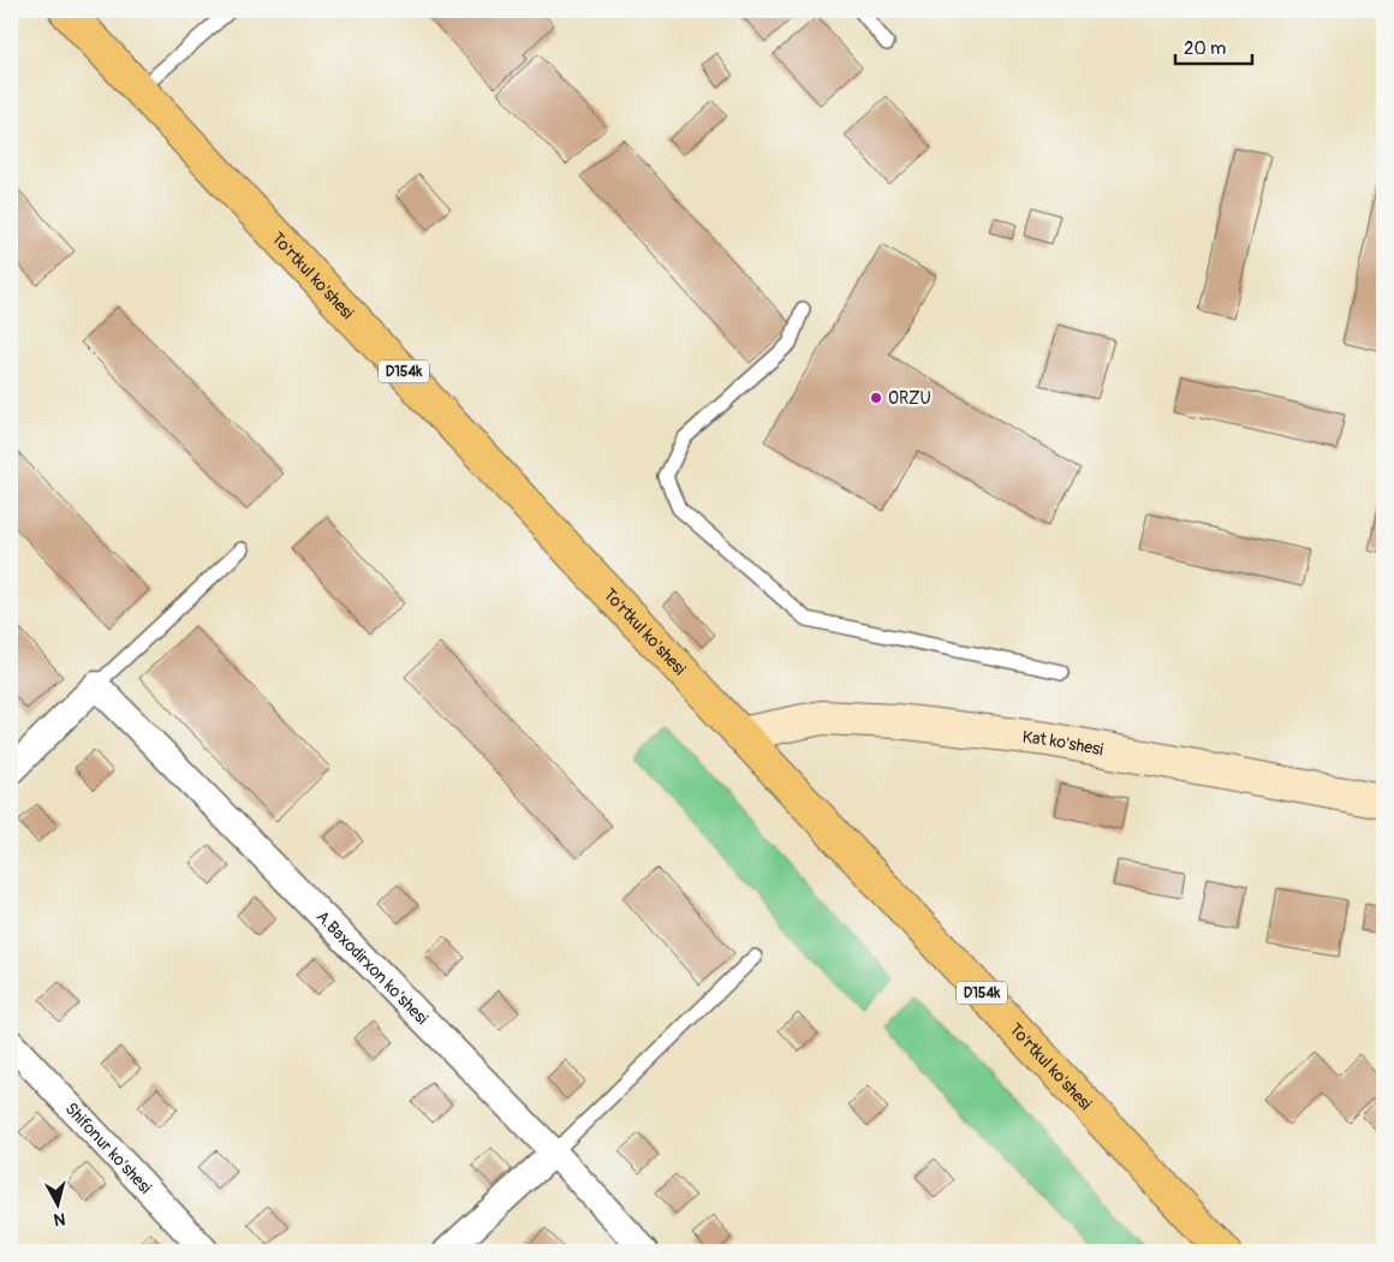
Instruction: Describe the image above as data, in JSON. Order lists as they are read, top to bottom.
{
  "streets": {
    "main road": ["To'rtkul ko'shesi", "D154k"],
    "street": ["Kat ko'shesi", "A.Baxodirxon ko'shesi", "Shifonur ko'shesi"]
  },
  "crossings": [
    ["To'rtkul ko'shesi", "Kat ko'shesi"]
  ],
  "places": ["ORZU"],
  "scale_bar": "20 m",
  "north": "bottom"
}
